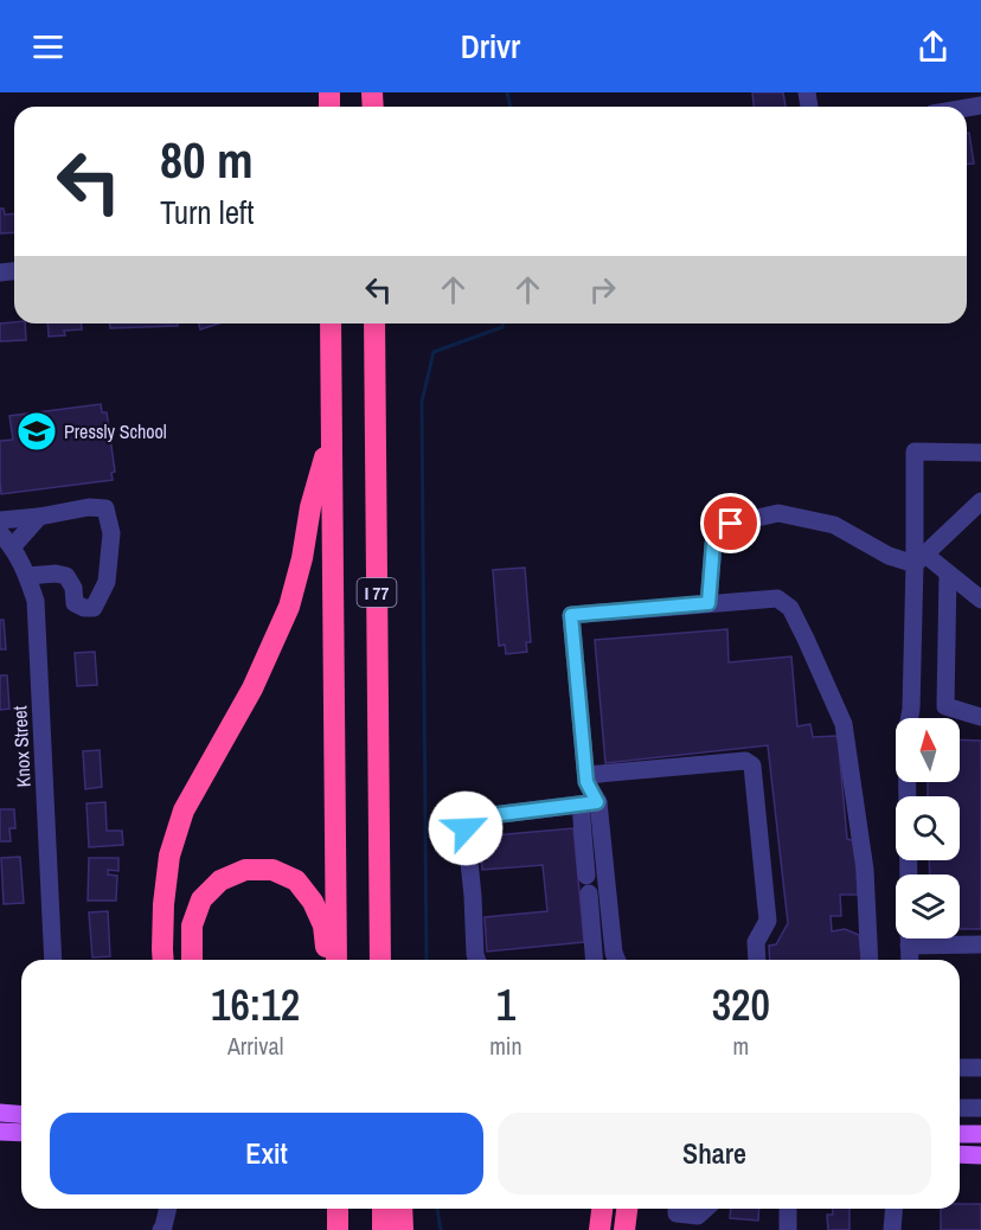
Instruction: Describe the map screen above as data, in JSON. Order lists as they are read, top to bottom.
{
  "streets": {
    "highway": ["I 77"],
    "street": ["Knox Street"]
  },
  "places": {
    "school or university": ["Pressly School"]
  },
  "north": "top",
  "page": {
    "header": "Drivr",
    "turn": ["80 m", "Turn left"],
    "eta": [
      "16:12",
      "Arrival",
      "1",
      "min",
      "320",
      "m"
    ],
    "buttons": ["Exit", "Share"]
  }
}
